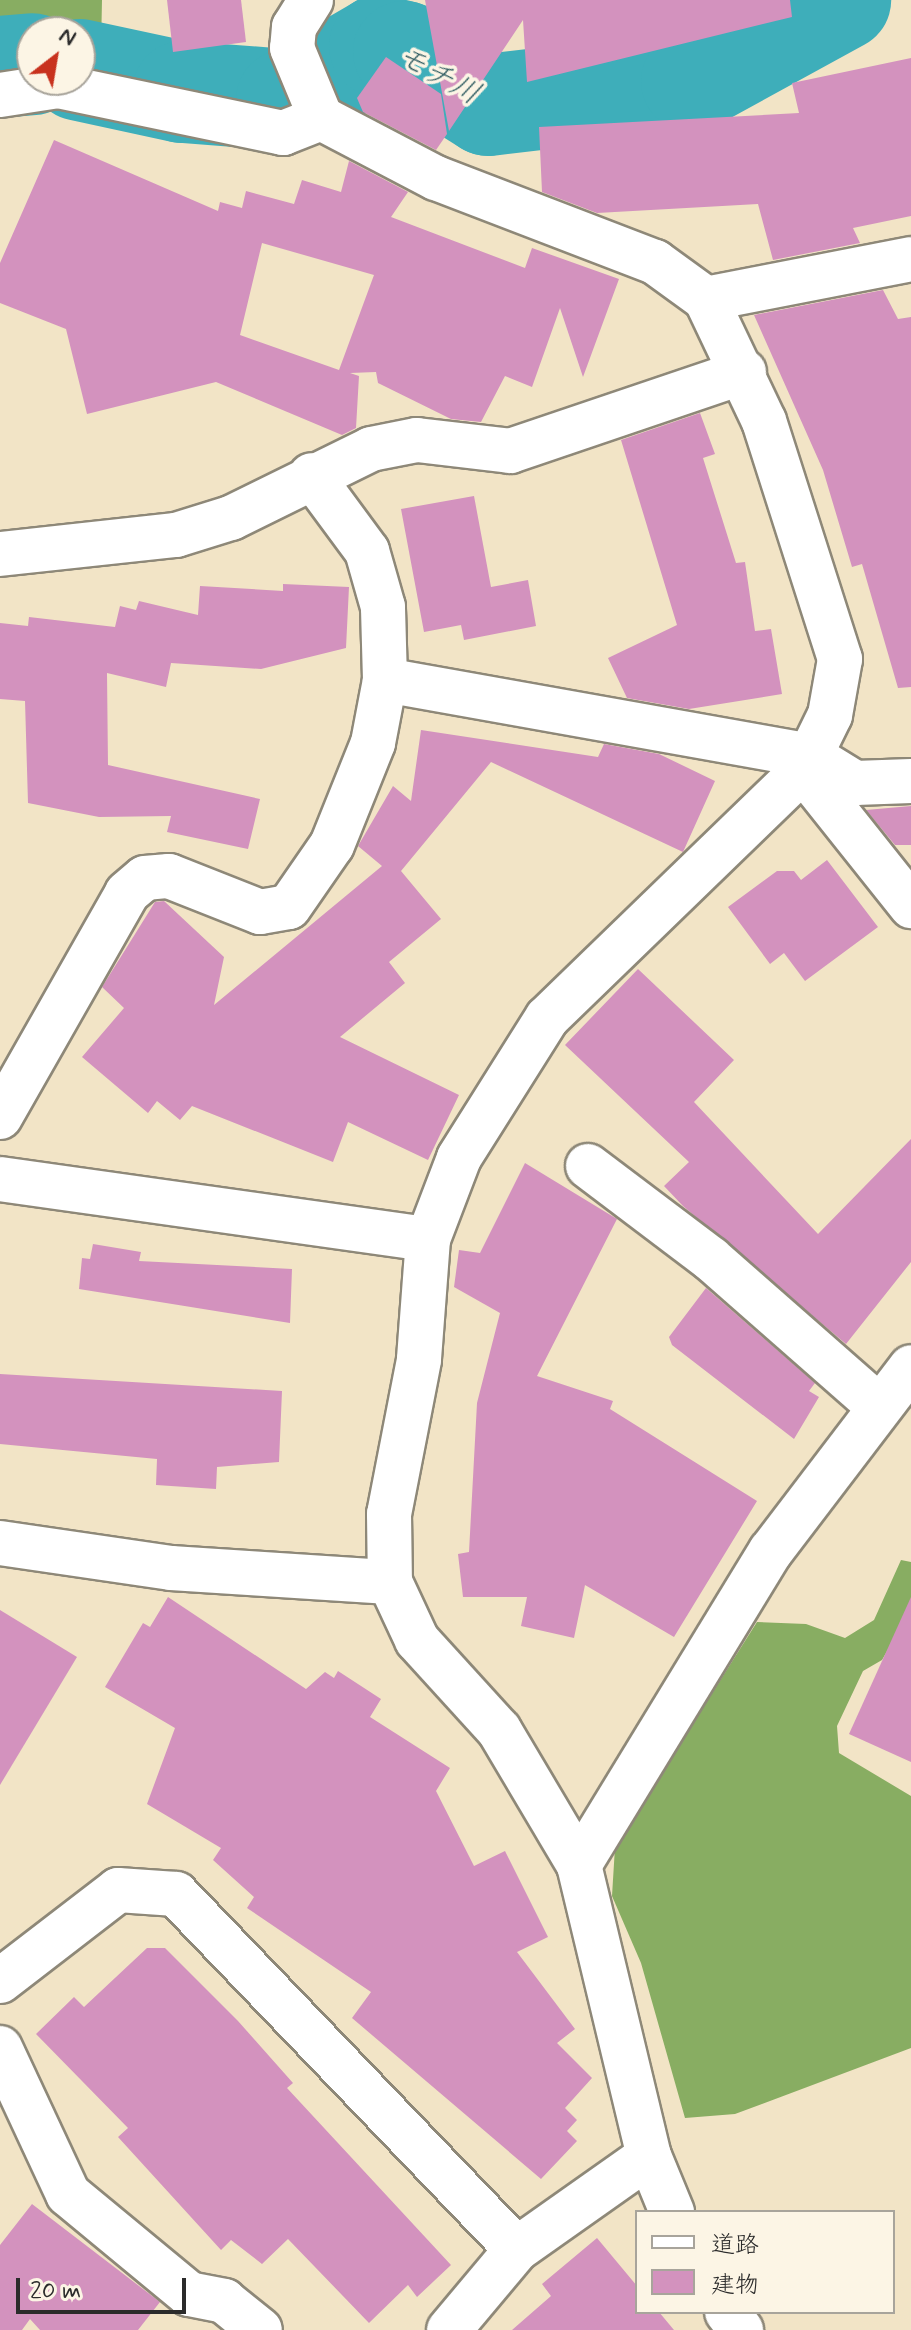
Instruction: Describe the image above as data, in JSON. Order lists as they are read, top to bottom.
{
  "water": ["モチ川"],
  "legend": ["道路", "建物"],
  "scale_bar": "20 m",
  "north": "top right"
}
